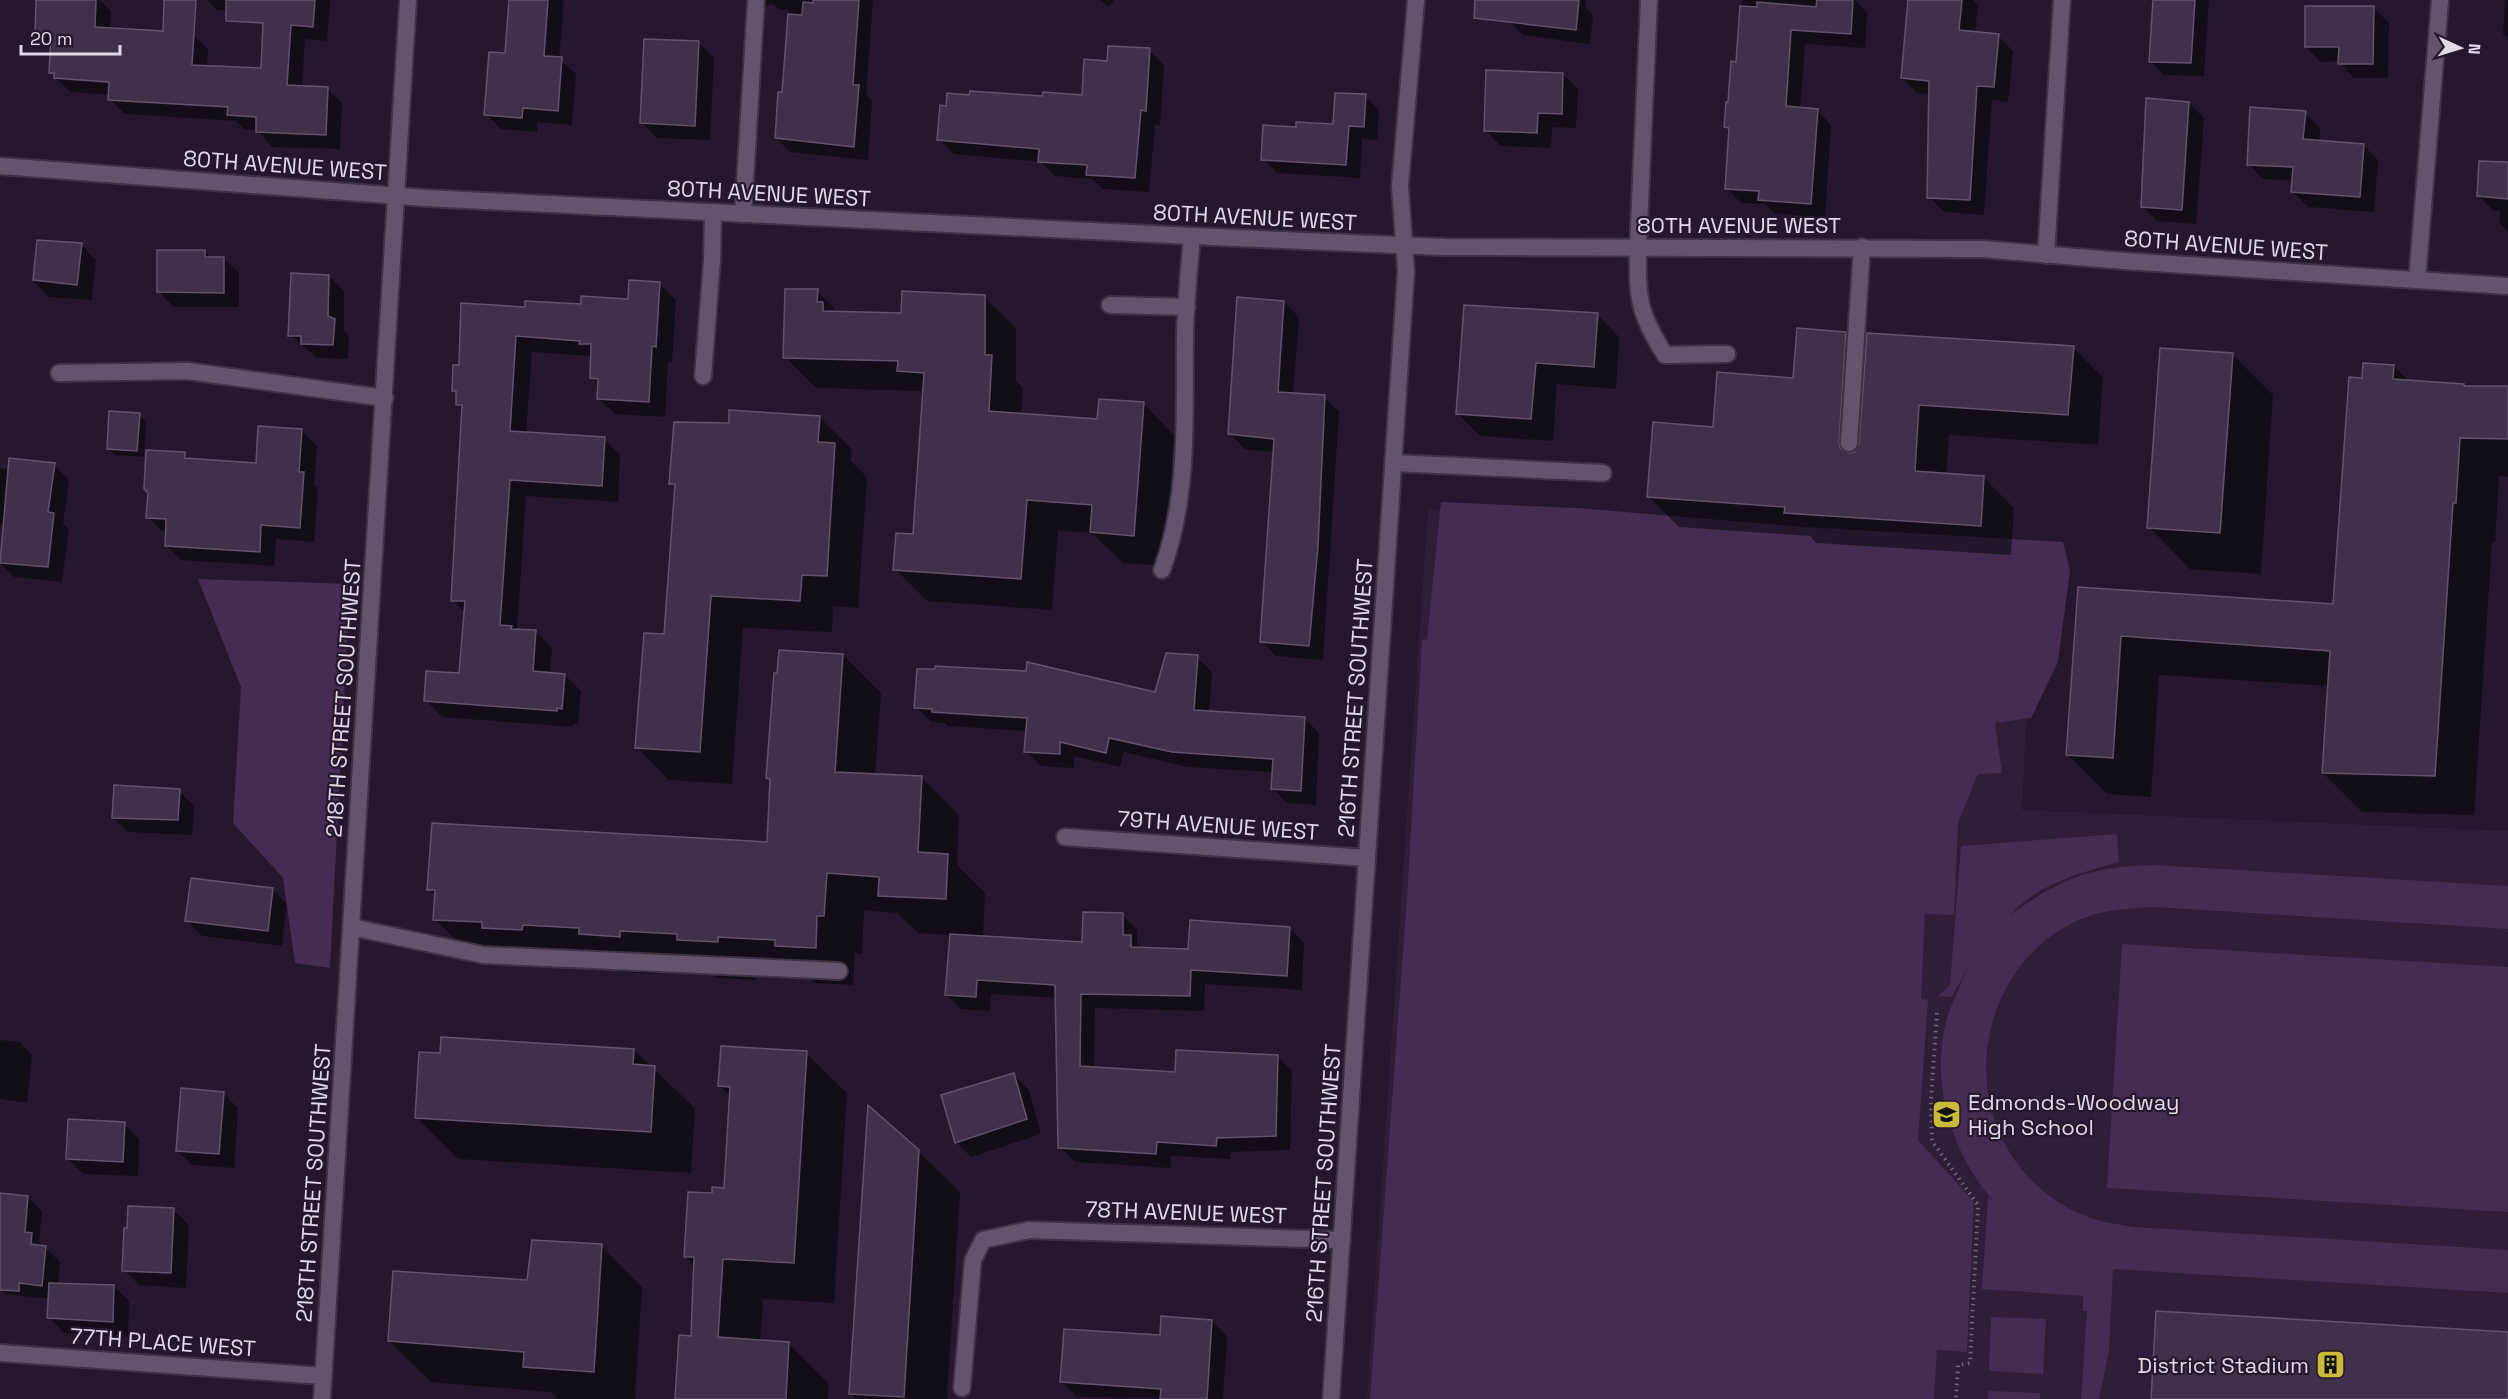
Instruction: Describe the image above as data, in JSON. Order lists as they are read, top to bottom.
{
  "streets": {
    "street": [
      "80TH AVENUE WEST",
      "218TH STREET SOUTHWEST",
      "216TH STREET SOUTHWEST",
      "79TH AVENUE WEST",
      "78TH AVENUE WEST",
      "77TH PLACE WEST"
    ]
  },
  "crossings": [
    ["80TH AVENUE WEST", "218TH STREET SOUTHWEST"],
    ["80TH AVENUE WEST", "216TH STREET SOUTHWEST"],
    ["218TH STREET SOUTHWEST", "77TH PLACE WEST"],
    ["216TH STREET SOUTHWEST", "79TH AVENUE WEST"],
    ["216TH STREET SOUTHWEST", "78TH AVENUE WEST"]
  ],
  "places": {
    "school or university": ["Edmonds-Woodway High School"],
    "building": ["District Stadium"]
  },
  "scale_bar": "20 m",
  "north": "right"
}
